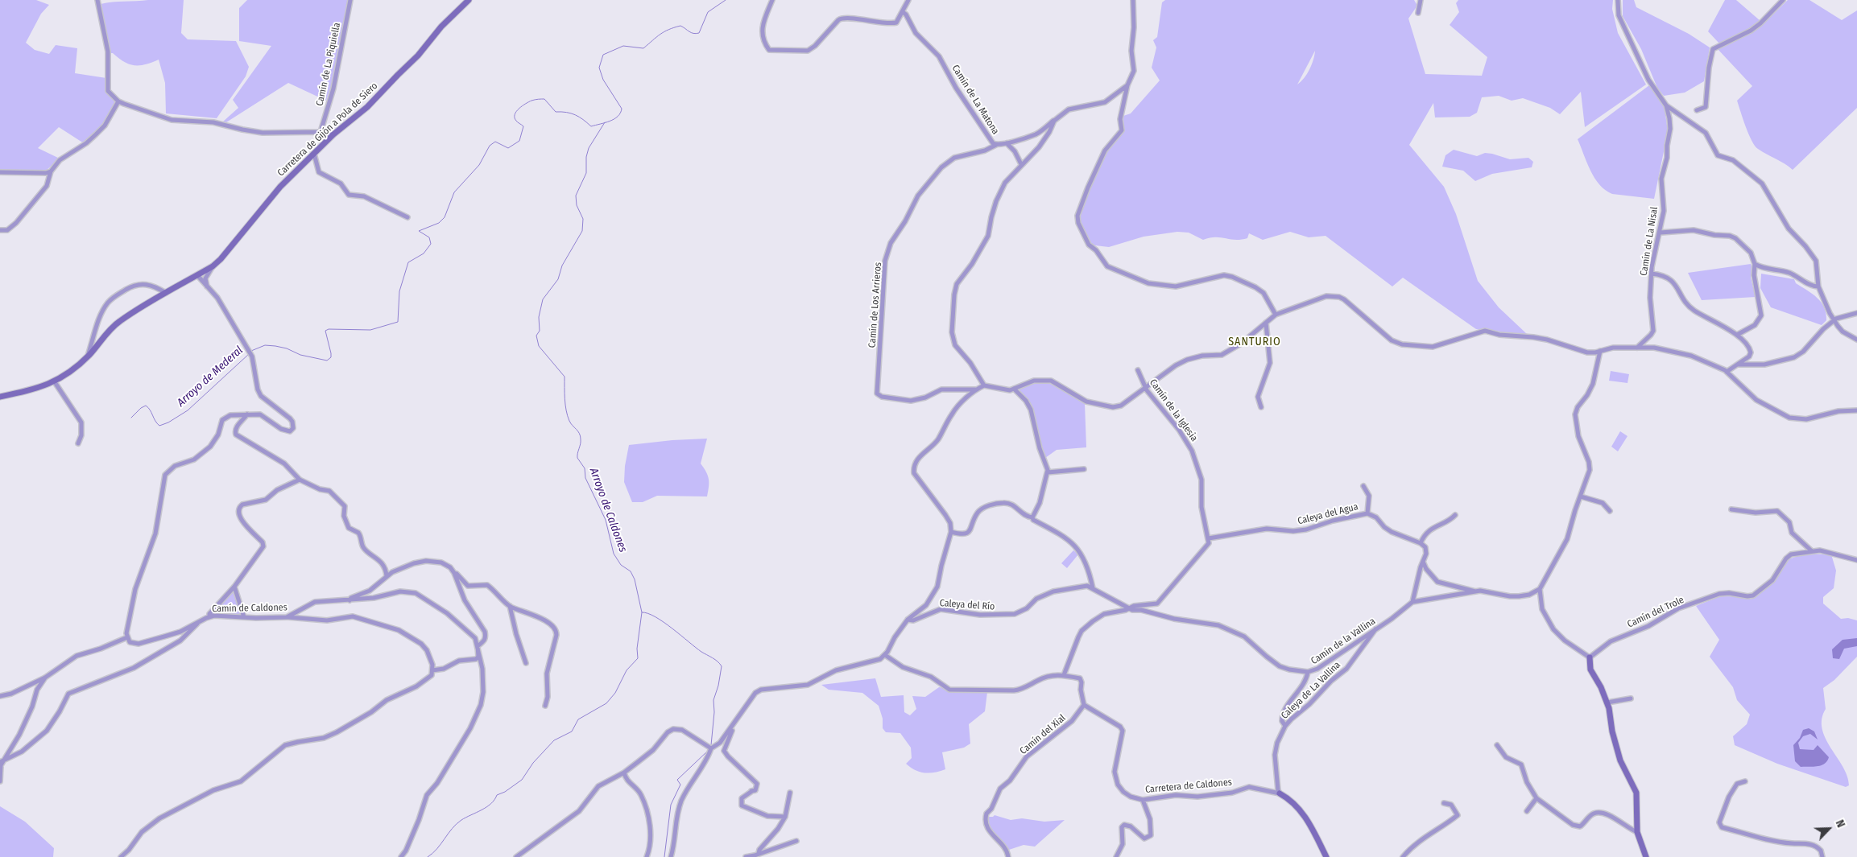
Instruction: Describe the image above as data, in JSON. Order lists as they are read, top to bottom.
{
  "streets": {
    "street": [
      "Camín de La Piquiella",
      "Camín de La Matona",
      "Carretera de Gijón a Pola de Siero",
      "Camín de La Nisal",
      "Camín de Los Arrieros",
      "Camín de la Iglesia",
      "Caleya del Agua",
      "Caleya del Río",
      "Camín de Caldones",
      "Camín del Trole",
      "Camín de la Vallina",
      "Caleya de La Vallina",
      "Camín del Xial",
      "Carretera de Caldones"
    ]
  },
  "crossings": [
    ["Camín de La Matona", "Camín de Los Arrieros"],
    ["Camín de la Iglesia", "Caleya del Agua"],
    ["Caleya del Río", "Camín de la Vallina"],
    ["Camín de la Vallina", "Caleya de La Vallina"],
    ["Caleya de La Vallina", "Carretera de Caldones"],
    ["Camín del Xial", "Carretera de Caldones"]
  ],
  "districts": ["SANTURIO"],
  "water": ["Arroyo de Mederal", "Arroyo de Caldones"],
  "north": "top right"
}
